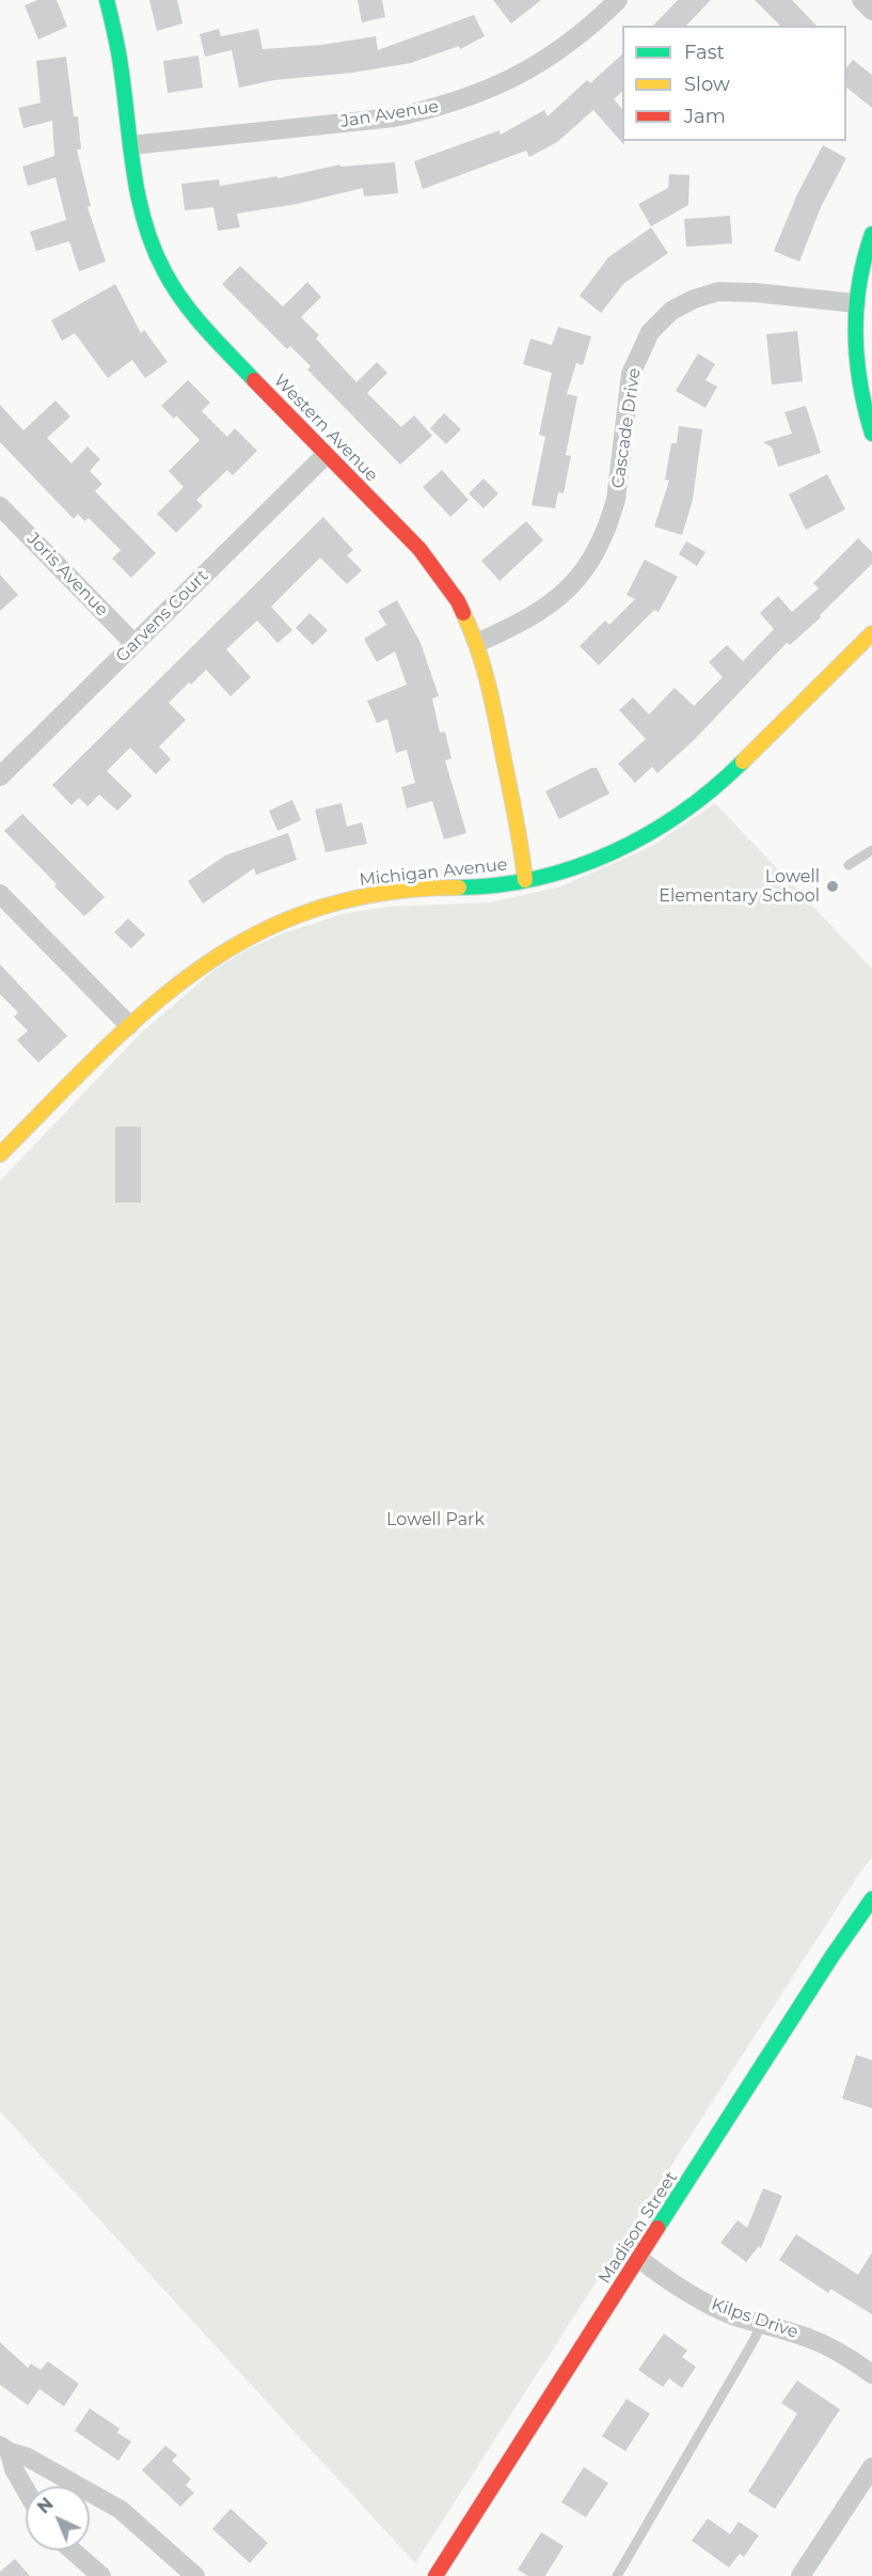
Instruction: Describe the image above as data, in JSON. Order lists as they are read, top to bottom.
{
  "streets": {
    "street": [
      "Jan Avenue",
      "Western Avenue",
      "Cascade Drive",
      "Joris Avenue",
      "Garvens Court",
      "Michigan Avenue",
      "Madison Street",
      "Kilps Drive"
    ]
  },
  "crossings": [
    ["Jan Avenue", "Western Avenue"],
    ["Western Avenue", "Cascade Drive"],
    ["Western Avenue", "Garvens Court"],
    ["Western Avenue", "Michigan Avenue"],
    ["Joris Avenue", "Garvens Court"],
    ["Madison Street", "Kilps Drive"]
  ],
  "parks": ["Lowell Park"],
  "places": ["Lowell Elementary School"],
  "legend": ["Fast", "Slow", "Jam"],
  "north": "top left"
}
